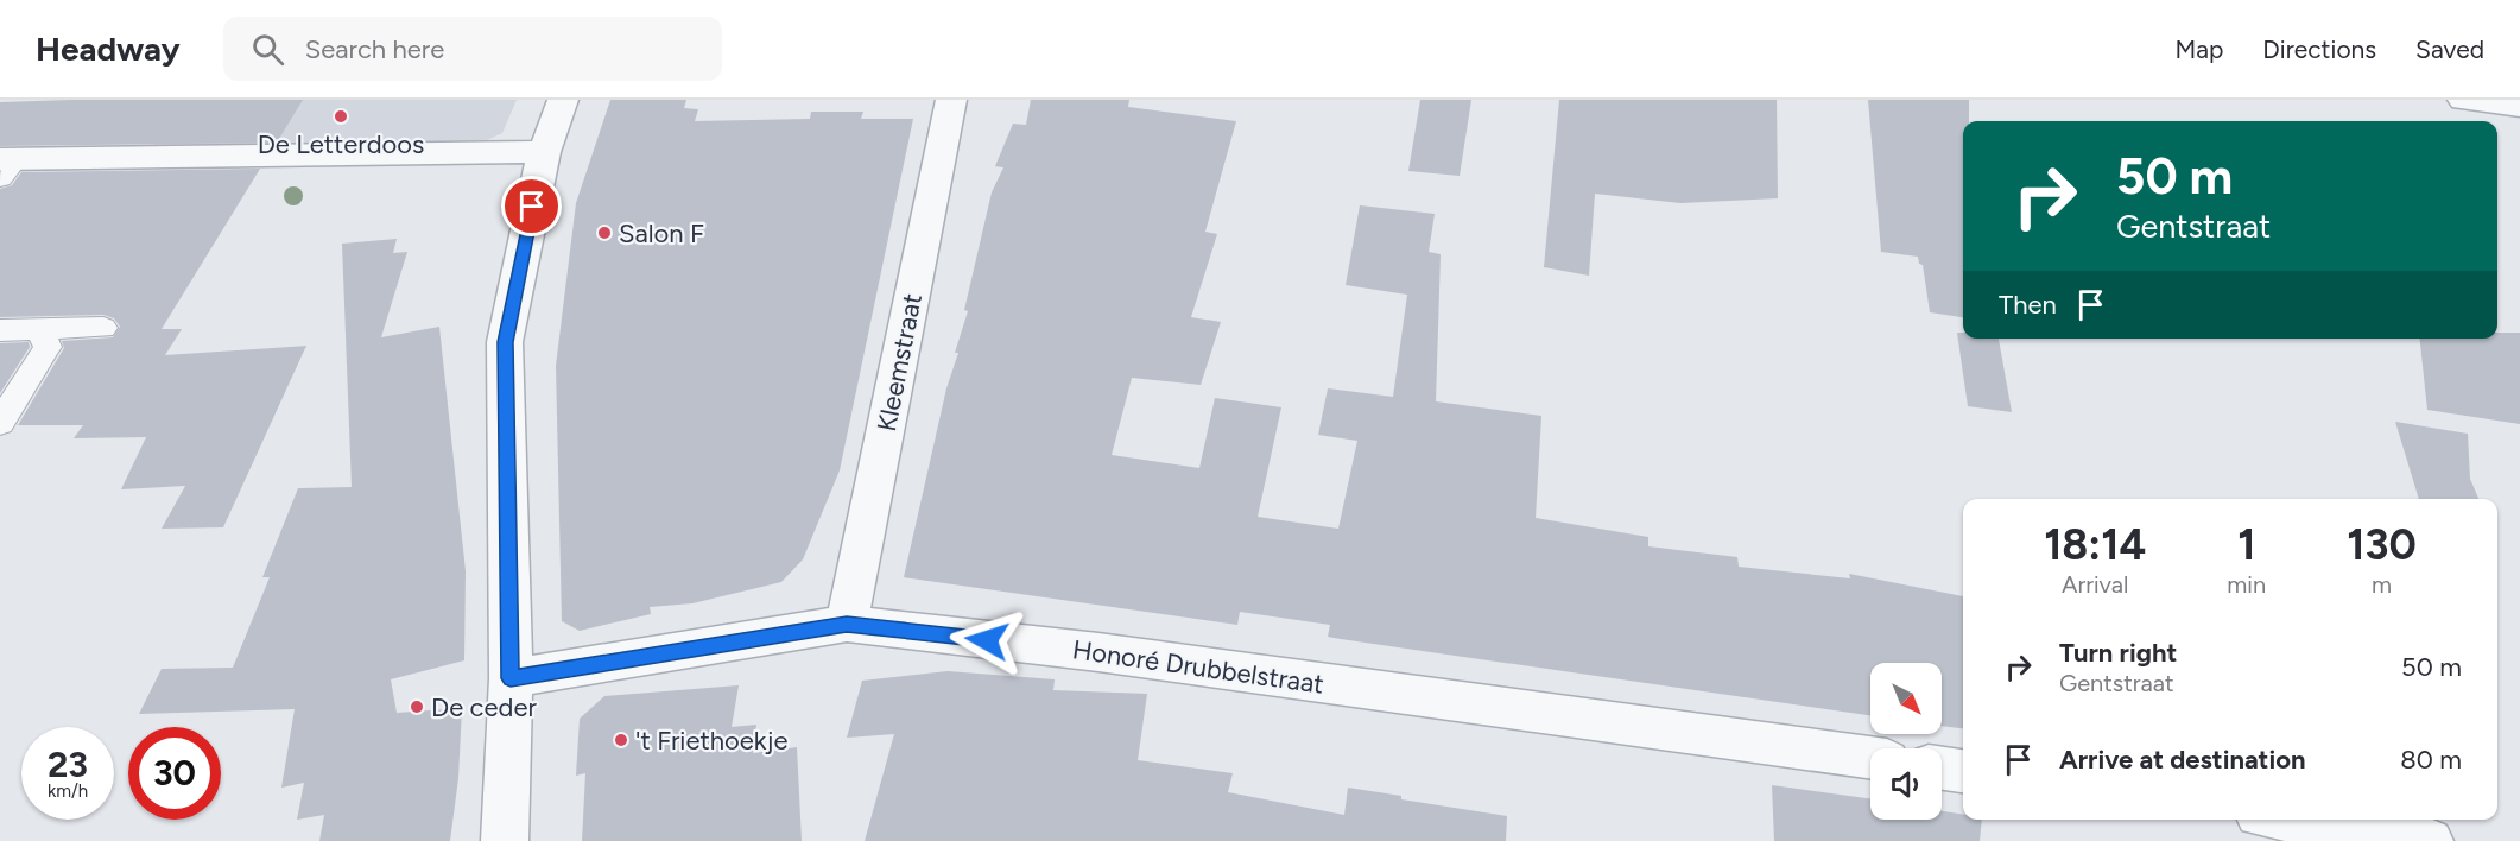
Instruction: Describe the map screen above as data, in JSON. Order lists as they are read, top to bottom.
{
  "streets": {
    "street": ["Kleemstraat", "Honoré Drubbelstraat"]
  },
  "crossings": [
    ["Kleemstraat", "Honoré Drubbelstraat"]
  ],
  "places": [
    "De Letterdoos",
    "Salon F",
    "De ceder",
    "'t Friethoekje"
  ],
  "north": "bottom right",
  "page": {
    "header": "Headway",
    "search": "Search here",
    "nav": ["Map", "Directions", "Saved"],
    "turn": ["50 m", "Gentstraat"],
    "then": "Then",
    "eta": [
      "18:14",
      "Arrival",
      "1",
      "min",
      "130",
      "m"
    ],
    "list": [
      {
        "name": "Turn right",
        "note": "Gentstraat",
        "value": "50 m"
      },
      {
        "name": "Arrive at destination",
        "value": "80 m"
      }
    ],
    "speed": "23 km/h",
    "limit": "30"
  }
}
